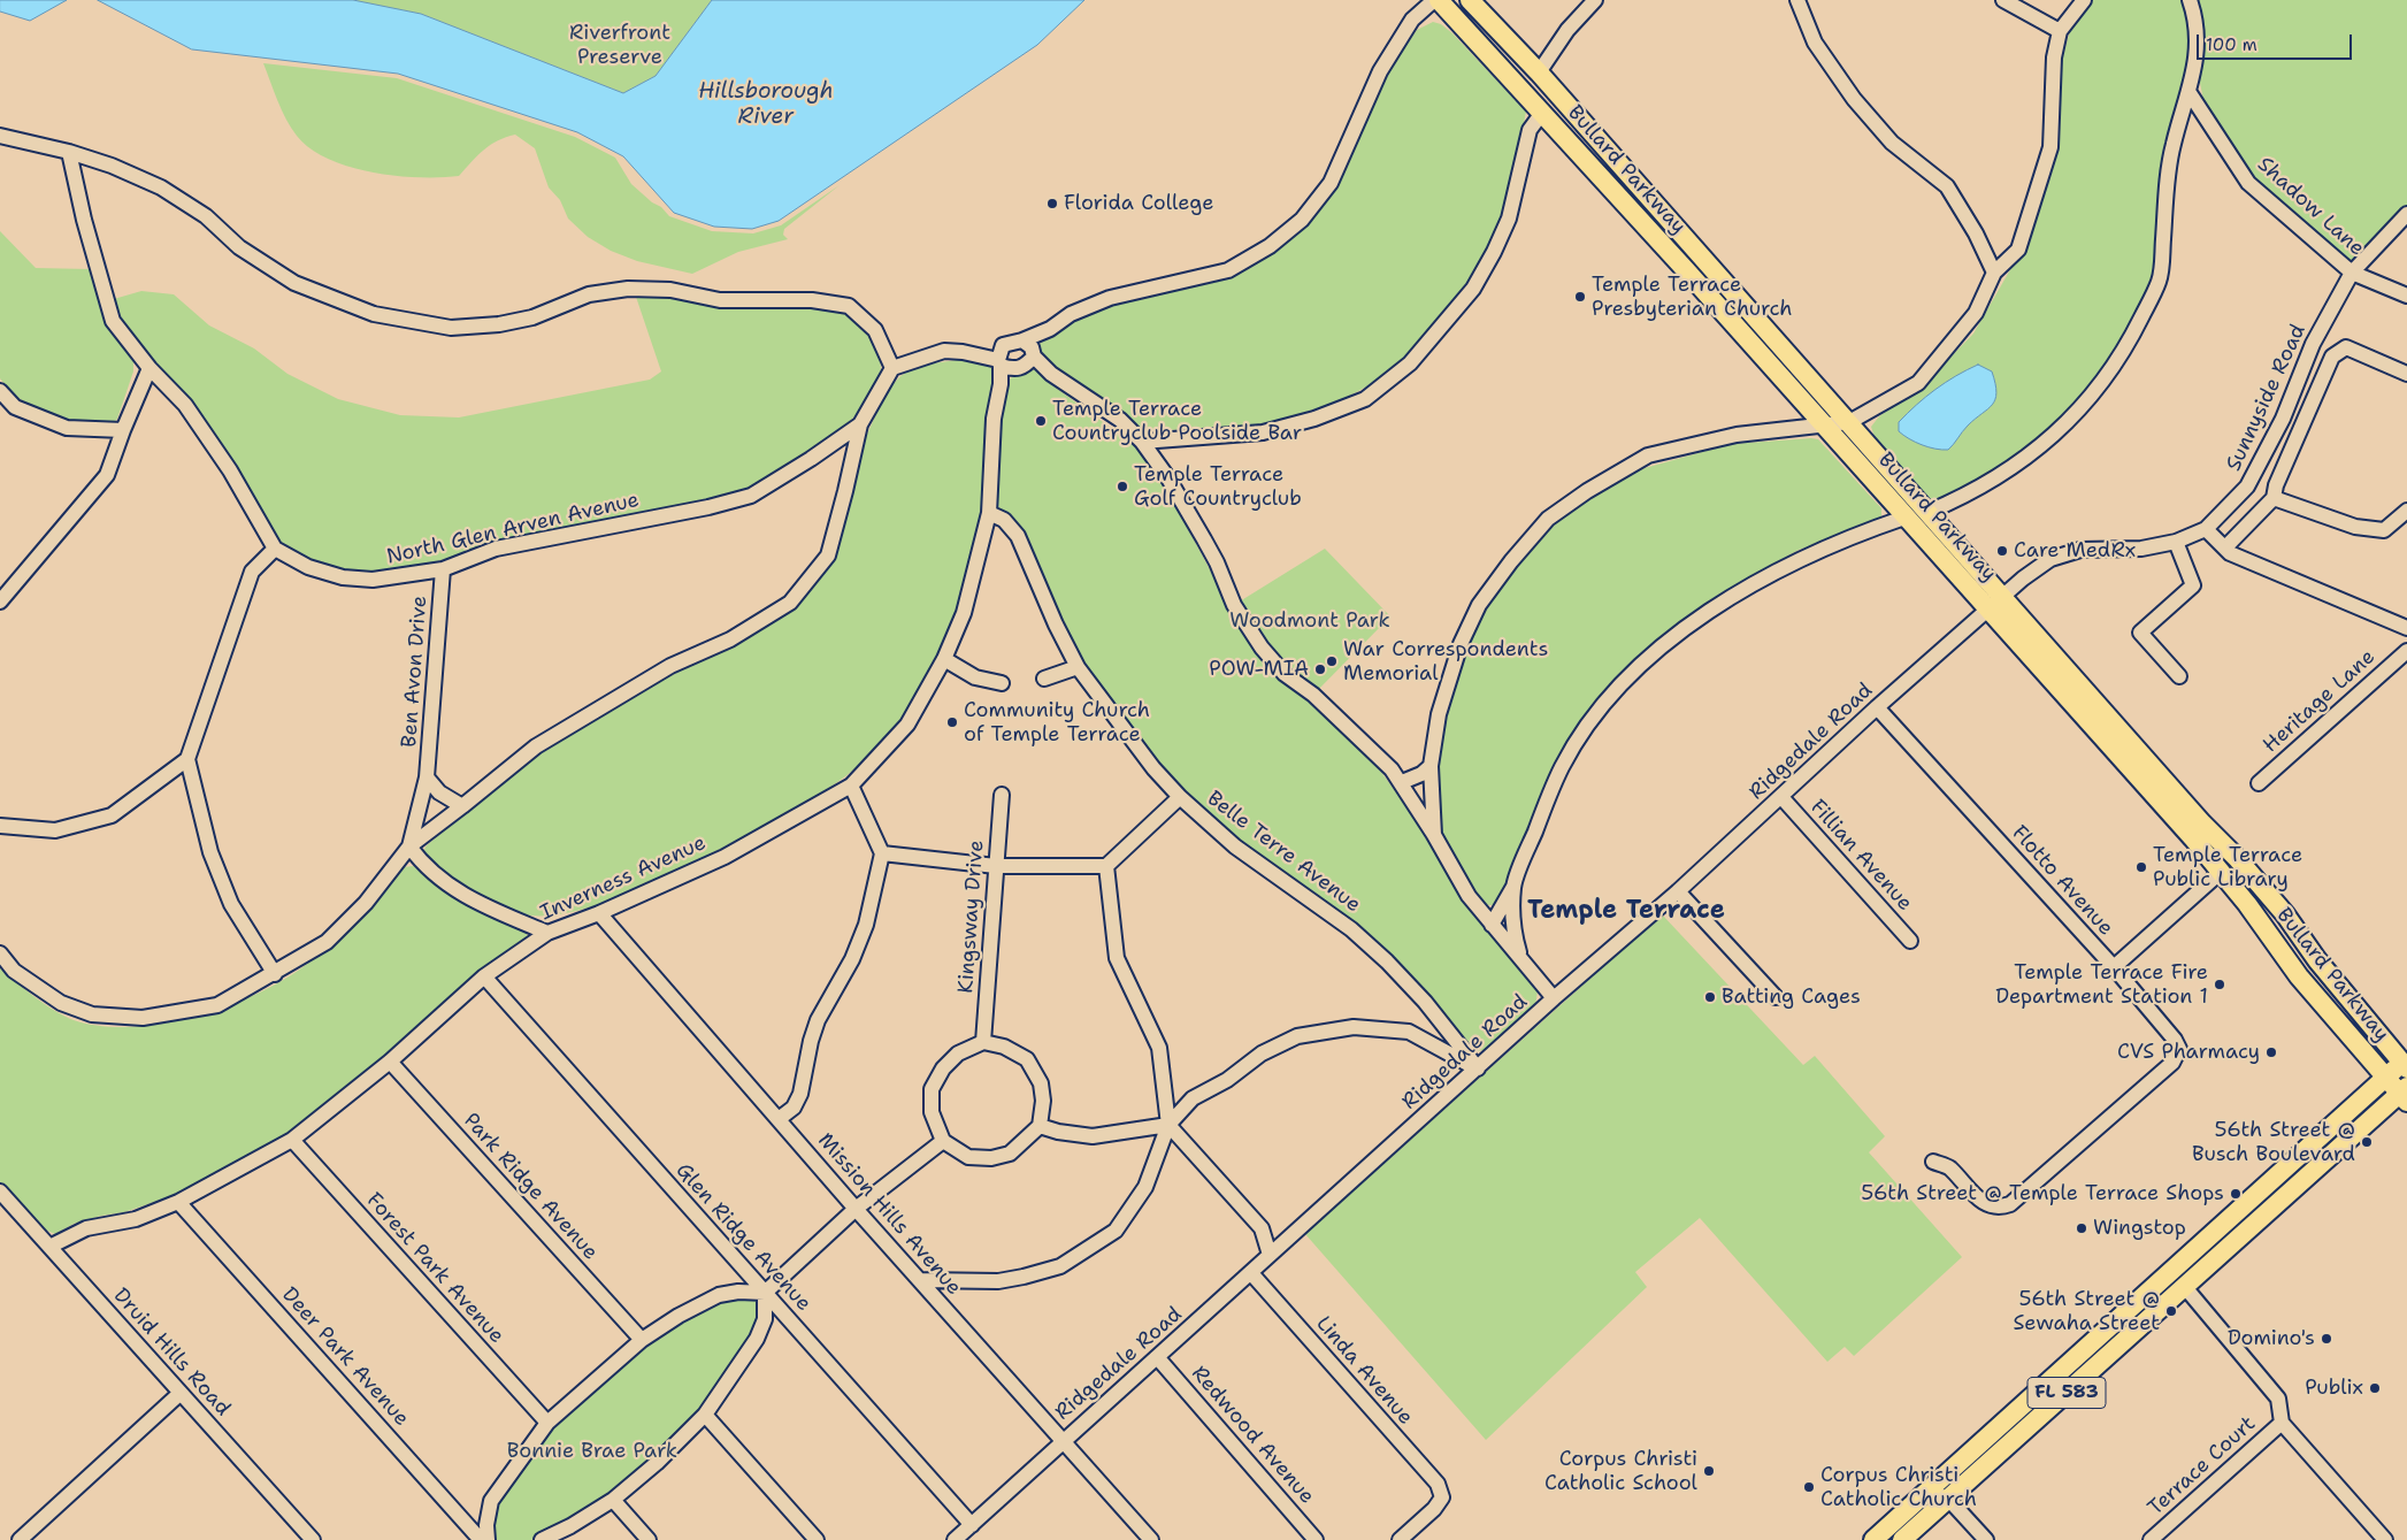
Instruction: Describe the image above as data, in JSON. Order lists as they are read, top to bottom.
{
  "streets": {
    "main road": ["Bullard Parkway", "FL 583"],
    "street": [
      "Shadow Lane",
      "Sunnyside Road",
      "North Glen Arven Avenue",
      "Ben Avon Drive",
      "Heritage Lane",
      "Ridgedale Road",
      "Belle Terre Avenue",
      "Fillian Avenue",
      "Inverness Avenue",
      "Flotto Avenue",
      "Kingsway Drive",
      "Park Ridge Avenue",
      "Mission Hills Avenue",
      "Glen Ridge Avenue",
      "Forest Park Avenue",
      "Druid Hills Road",
      "Deer Park Avenue",
      "Linda Avenue",
      "Redwood Avenue",
      "Terrace Court"
    ]
  },
  "crossings": [
    ["Bullard Parkway", "Sunnyside Road"],
    ["Bullard Parkway", "Ridgedale Road"],
    ["Bullard Parkway", "FL 583"],
    ["Shadow Lane", "Sunnyside Road"],
    ["Sunnyside Road", "Ridgedale Road"],
    ["North Glen Arven Avenue", "Ben Avon Drive"],
    ["Ridgedale Road", "Belle Terre Avenue"],
    ["Ridgedale Road", "Fillian Avenue"],
    ["Ridgedale Road", "Flotto Avenue"],
    ["Ridgedale Road", "Mission Hills Avenue"],
    ["Ridgedale Road", "Glen Ridge Avenue"],
    ["Ridgedale Road", "Linda Avenue"],
    ["Ridgedale Road", "Redwood Avenue"],
    ["Belle Terre Avenue", "Inverness Avenue"],
    ["Inverness Avenue", "Park Ridge Avenue"],
    ["Inverness Avenue", "Mission Hills Avenue"],
    ["Inverness Avenue", "Glen Ridge Avenue"],
    ["Inverness Avenue", "Forest Park Avenue"],
    ["Inverness Avenue", "Druid Hills Road"],
    ["Inverness Avenue", "Deer Park Avenue"],
    ["FL 583", "Terrace Court"]
  ],
  "districts": ["Temple Terrace"],
  "water": ["Hillsborough River"],
  "parks": ["Riverfront Preserve", "Woodmont Park", "Bonnie Brae Park"],
  "places": [
    "Florida College",
    "Temple Terrace Presbyterian Church",
    "Temple Terrace Countryclub Poolside Bar",
    "Temple Terrace Golf Countryclub",
    "Care MedRx",
    "War Correspondents Memorial",
    "POW-MIA",
    "Community Church of Temple Terrace",
    "Temple Terrace Public Library",
    "Temple Terrace Fire Department Station 1",
    "Batting Cages",
    "CVS Pharmacy",
    "56th Street @ Busch Boulevard",
    "56th Street @ Temple Terrace Shops",
    "Wingstop",
    "56th Street @ Sewaha Street",
    "Domino's",
    "Publix",
    "Corpus Christi Catholic School",
    "Corpus Christi Catholic Church"
  ],
  "scale_bar": "100 m"
}
